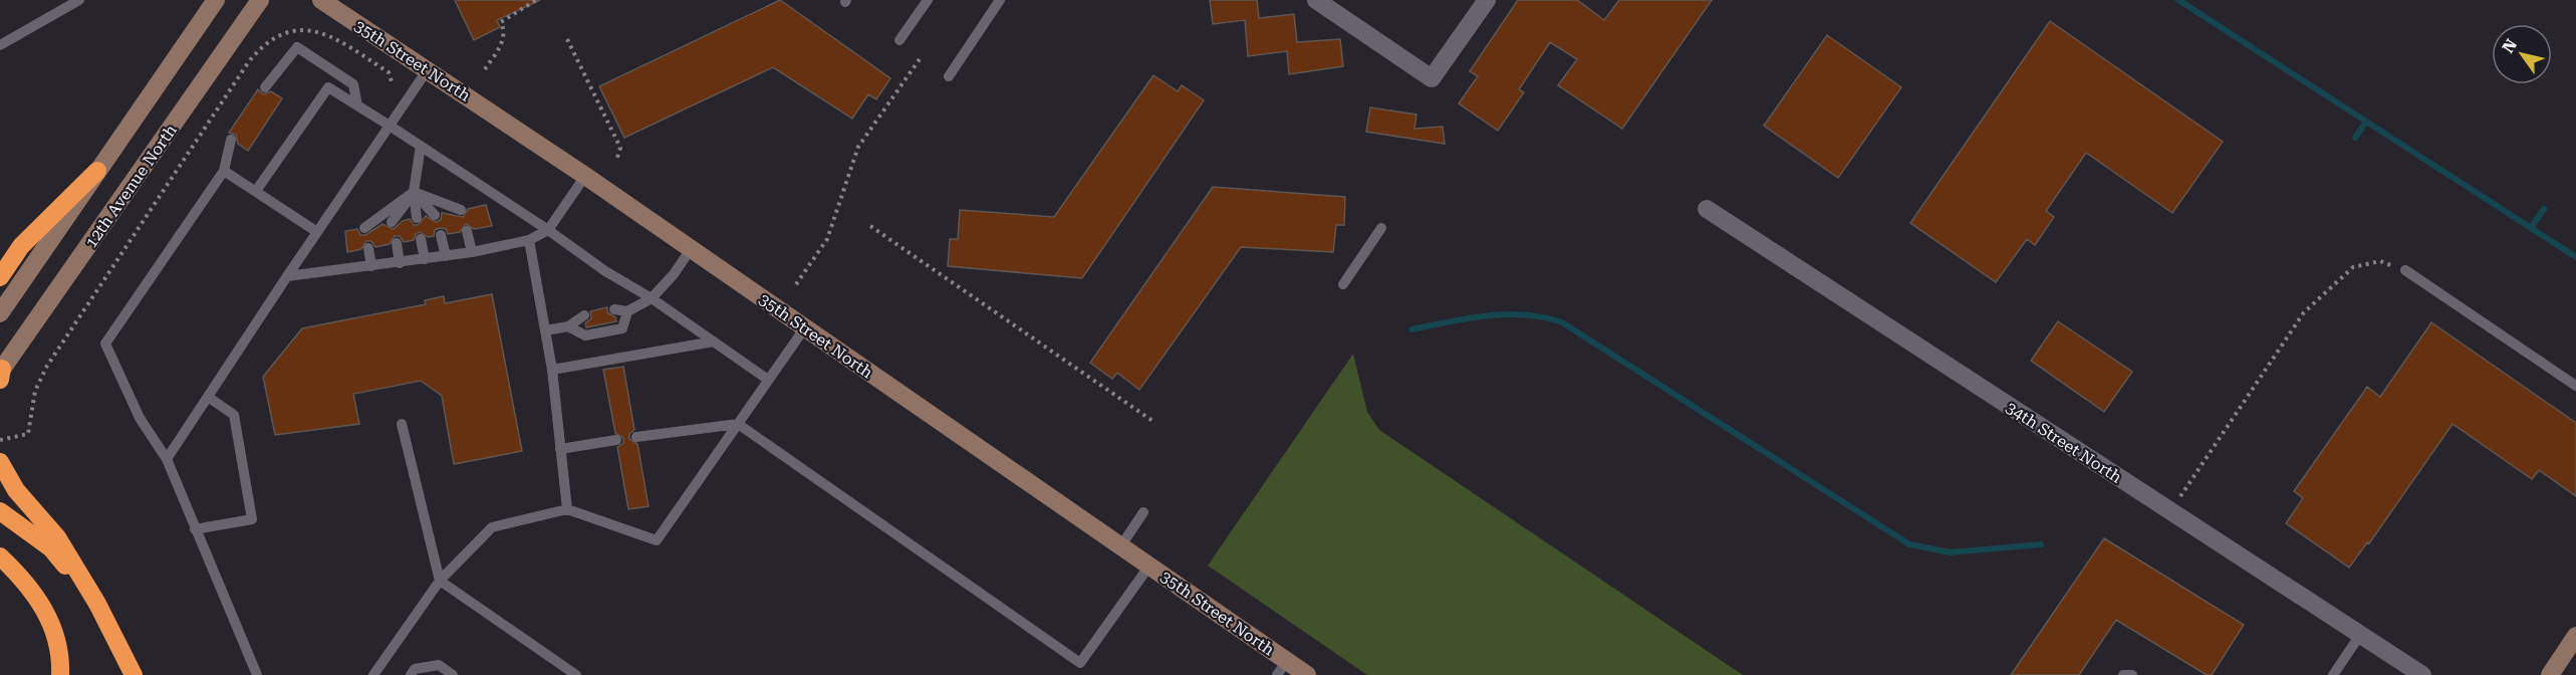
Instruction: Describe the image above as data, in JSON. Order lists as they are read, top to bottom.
{
  "streets": {
    "street": ["35th Street North", "12th Avenue North", "34th Street North"]
  },
  "north": "top left"
}
